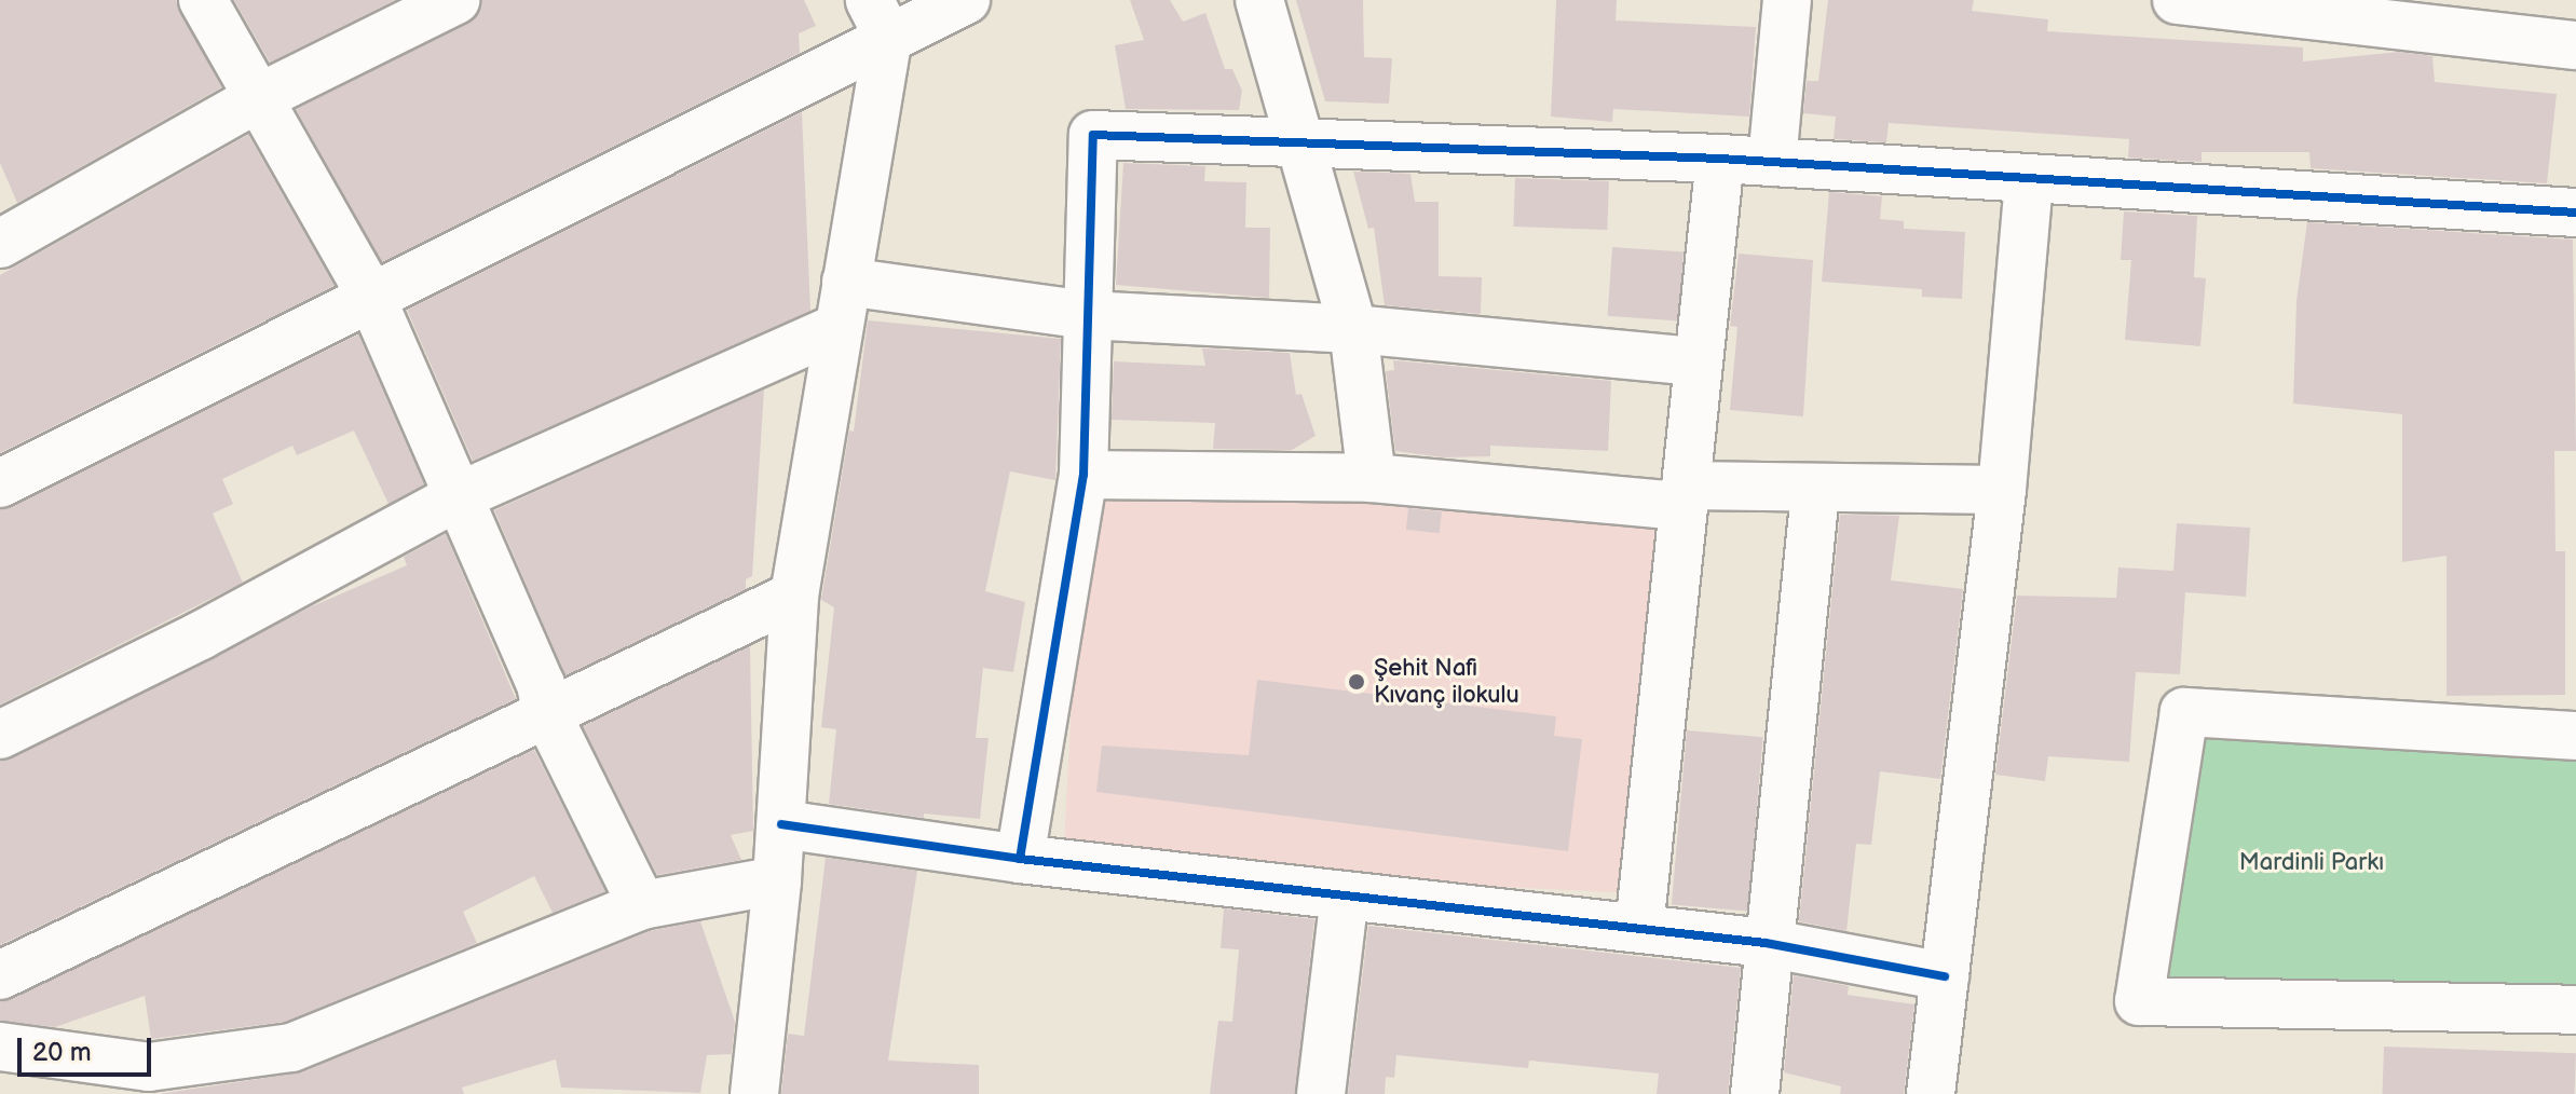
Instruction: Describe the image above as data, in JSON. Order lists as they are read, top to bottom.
{
  "parks": ["Mardinli Parkı"],
  "places": ["Şehit Nafi Kıvanç ilokulu"],
  "scale_bar": "20 m"
}
